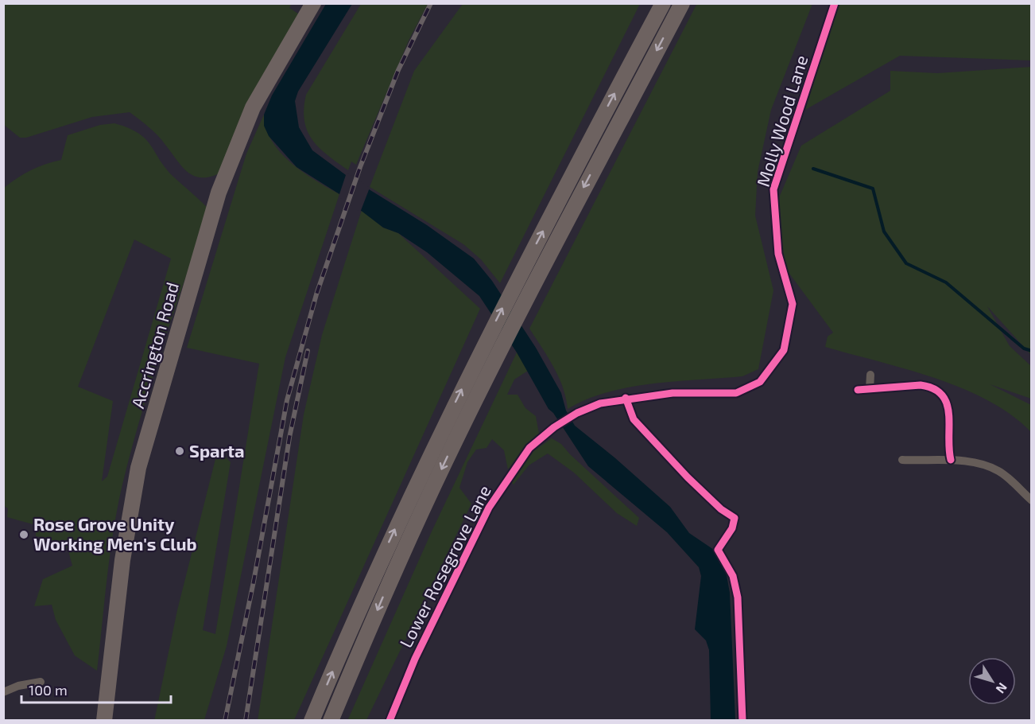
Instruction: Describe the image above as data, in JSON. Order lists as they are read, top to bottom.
{
  "streets": {
    "highway": ["Accrington Road"],
    "street": ["Molly Wood Lane", "Lower Rosegrove Lane"]
  },
  "crossings": [
    ["Molly Wood Lane", "Lower Rosegrove Lane"]
  ],
  "places": ["Sparta", "Rose Grove Unity Working Men's Club"],
  "scale_bar": "100 m",
  "north": "bottom right"
}
